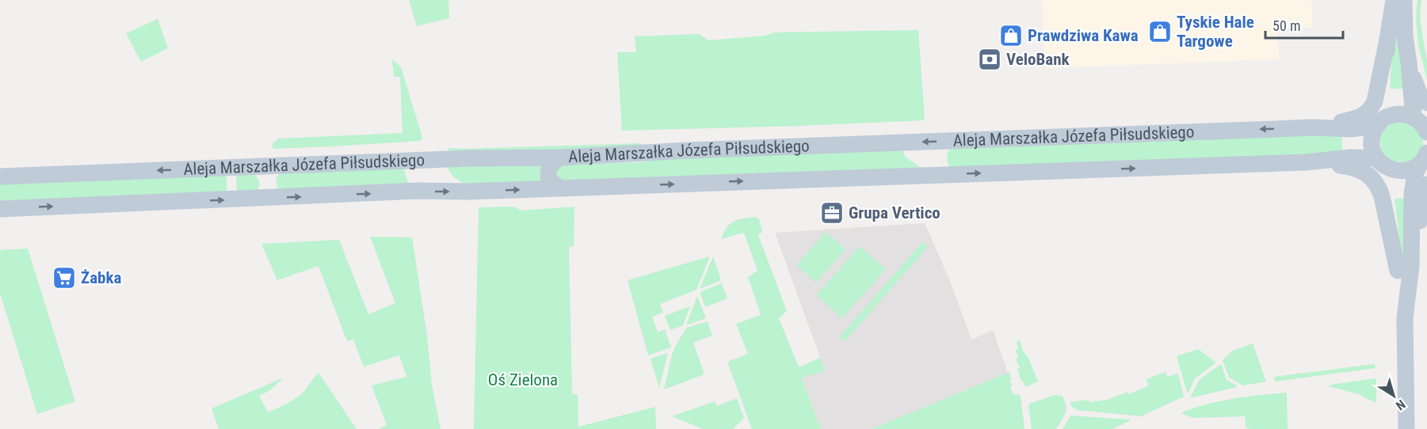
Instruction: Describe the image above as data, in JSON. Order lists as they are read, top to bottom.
{
  "streets": {
    "main road": ["Aleja Marszałka Józefa Piłsudskiego"]
  },
  "parks": ["Oś Zielona"],
  "places": {
    "shop": ["Tyskie Hale Targowe", "Prawdziwa Kawa"],
    "bank": ["VeloBank"],
    "office": ["Grupa Vertico"],
    "supermarket": ["Żabka"]
  },
  "scale_bar": "50 m",
  "north": "bottom right"
}
